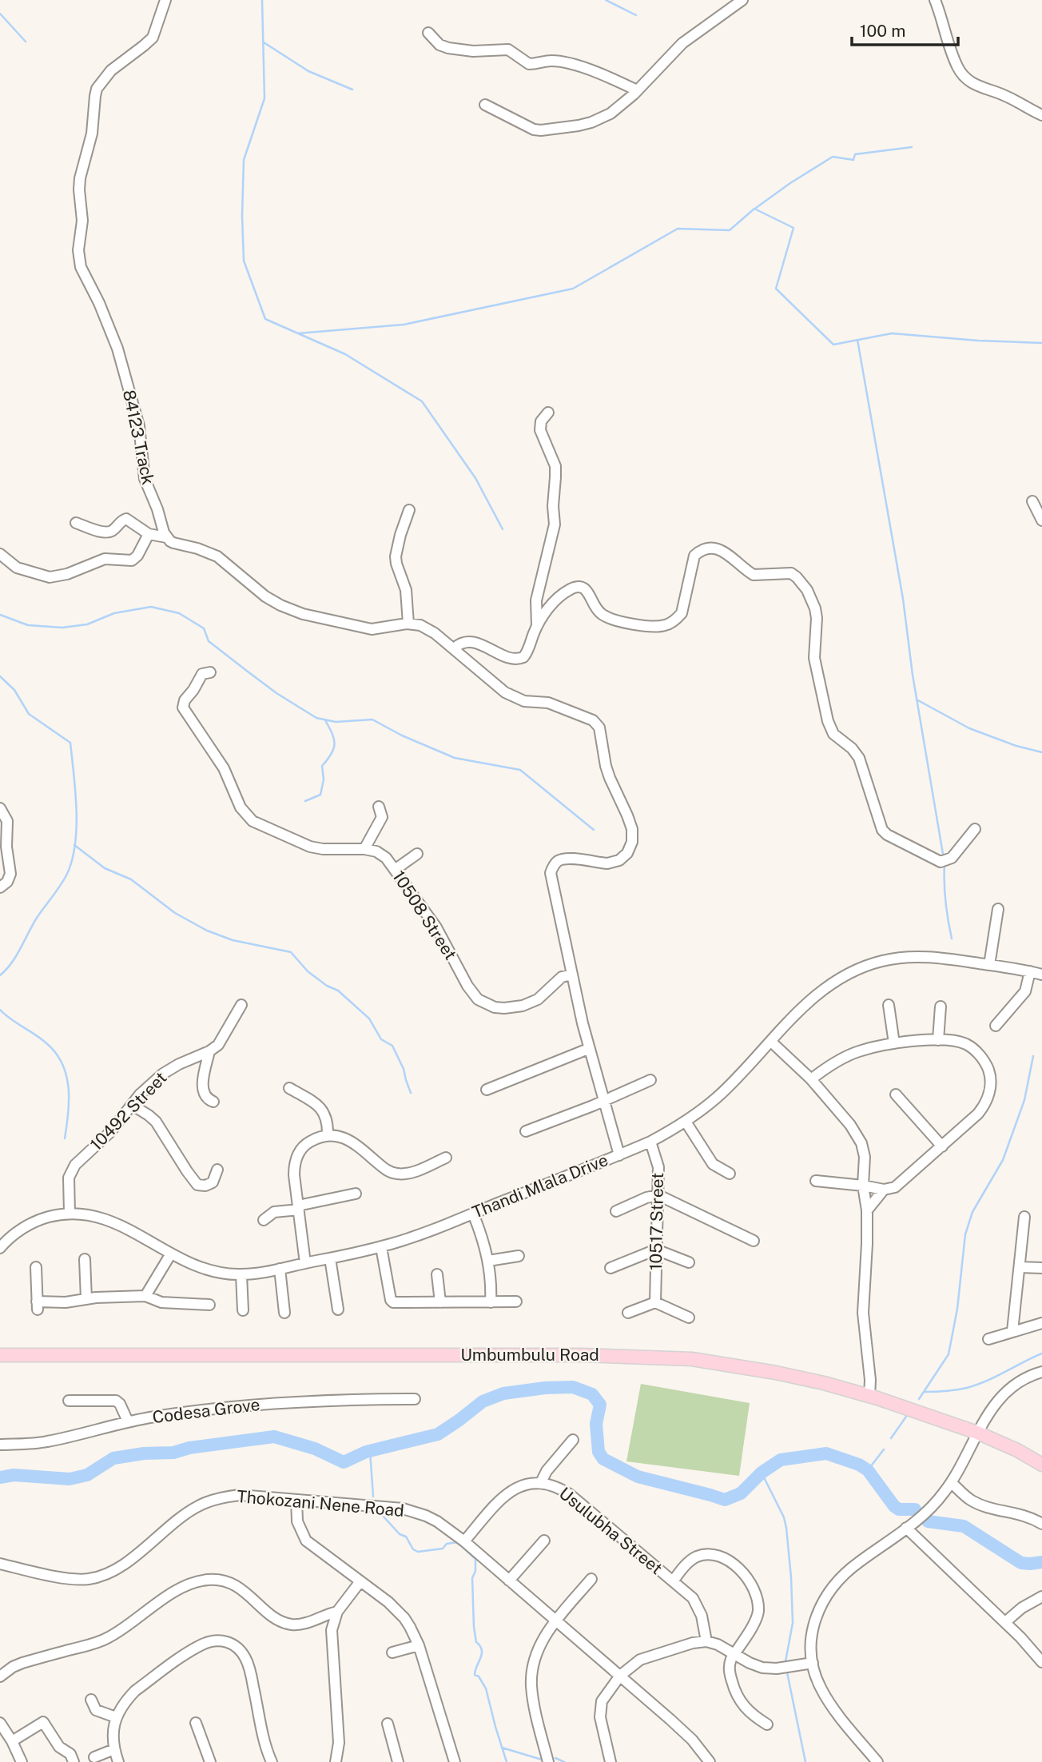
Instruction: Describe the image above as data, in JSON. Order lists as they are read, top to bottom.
{
  "streets": {
    "main road": ["Umbumbulu Road"],
    "street": [
      "84123 Track",
      "10508 Street",
      "10492 Street",
      "Thandi Mlala Drive",
      "10517 Street",
      "Codesa Grove",
      "Thokozani Nene Road",
      "Usulubha Street"
    ]
  },
  "crossings": [
    ["10492 Street", "Thandi Mlala Drive"],
    ["Thandi Mlala Drive", "10517 Street"],
    ["Thokozani Nene Road", "Usulubha Street"]
  ],
  "scale_bar": "100 m"
}
